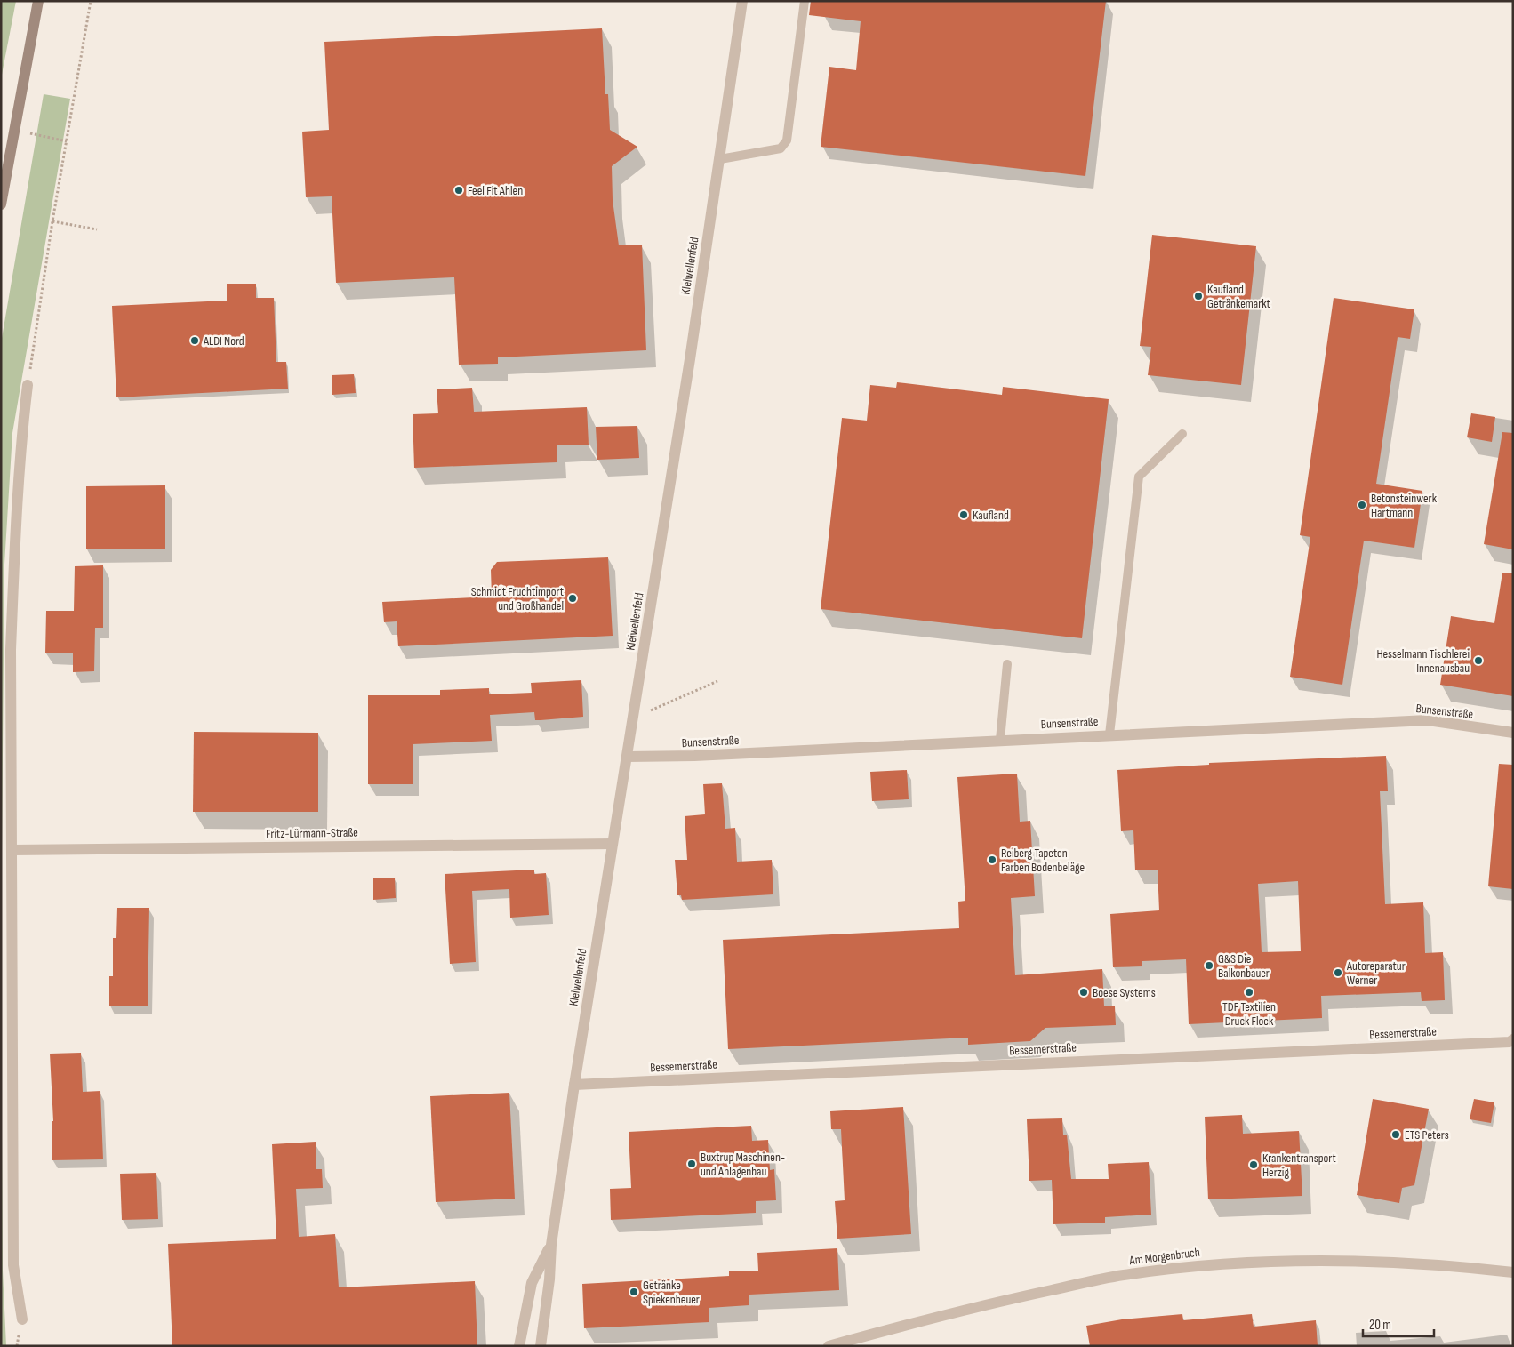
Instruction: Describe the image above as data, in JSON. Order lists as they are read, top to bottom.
{
  "streets": {
    "street": [
      "Kleiwellenfeld",
      "Bunsenstraße",
      "Fritz-Lürmann-Straße",
      "Bessemerstraße",
      "Am Morgenbruch"
    ]
  },
  "crossings": [
    ["Kleiwellenfeld", "Bunsenstraße"],
    ["Kleiwellenfeld", "Fritz-Lürmann-Straße"],
    ["Kleiwellenfeld", "Bessemerstraße"]
  ],
  "places": [
    "Feel Fit Ahlen",
    "Kaufland Getränkemarkt",
    "ALDI Nord",
    "Betonsteinwerk Hartmann",
    "Kaufland",
    "Schmidt Fruchtimport und Großhandel",
    "Hesselmann Tischlerei Innenausbau",
    "Reiberg Tapeten Farben Bodenbeläge",
    "G&S Die Balkonbauer",
    "Autoreparatur Werner",
    "Boese Systems",
    "TDF Textilien Druck Flock",
    "ETS Peters",
    "Buxtrup Maschinen- und Anlagenbau",
    "Krankentransport Herzig",
    "Getränke Spiekenheuer"
  ],
  "scale_bar": "20 m"
}
